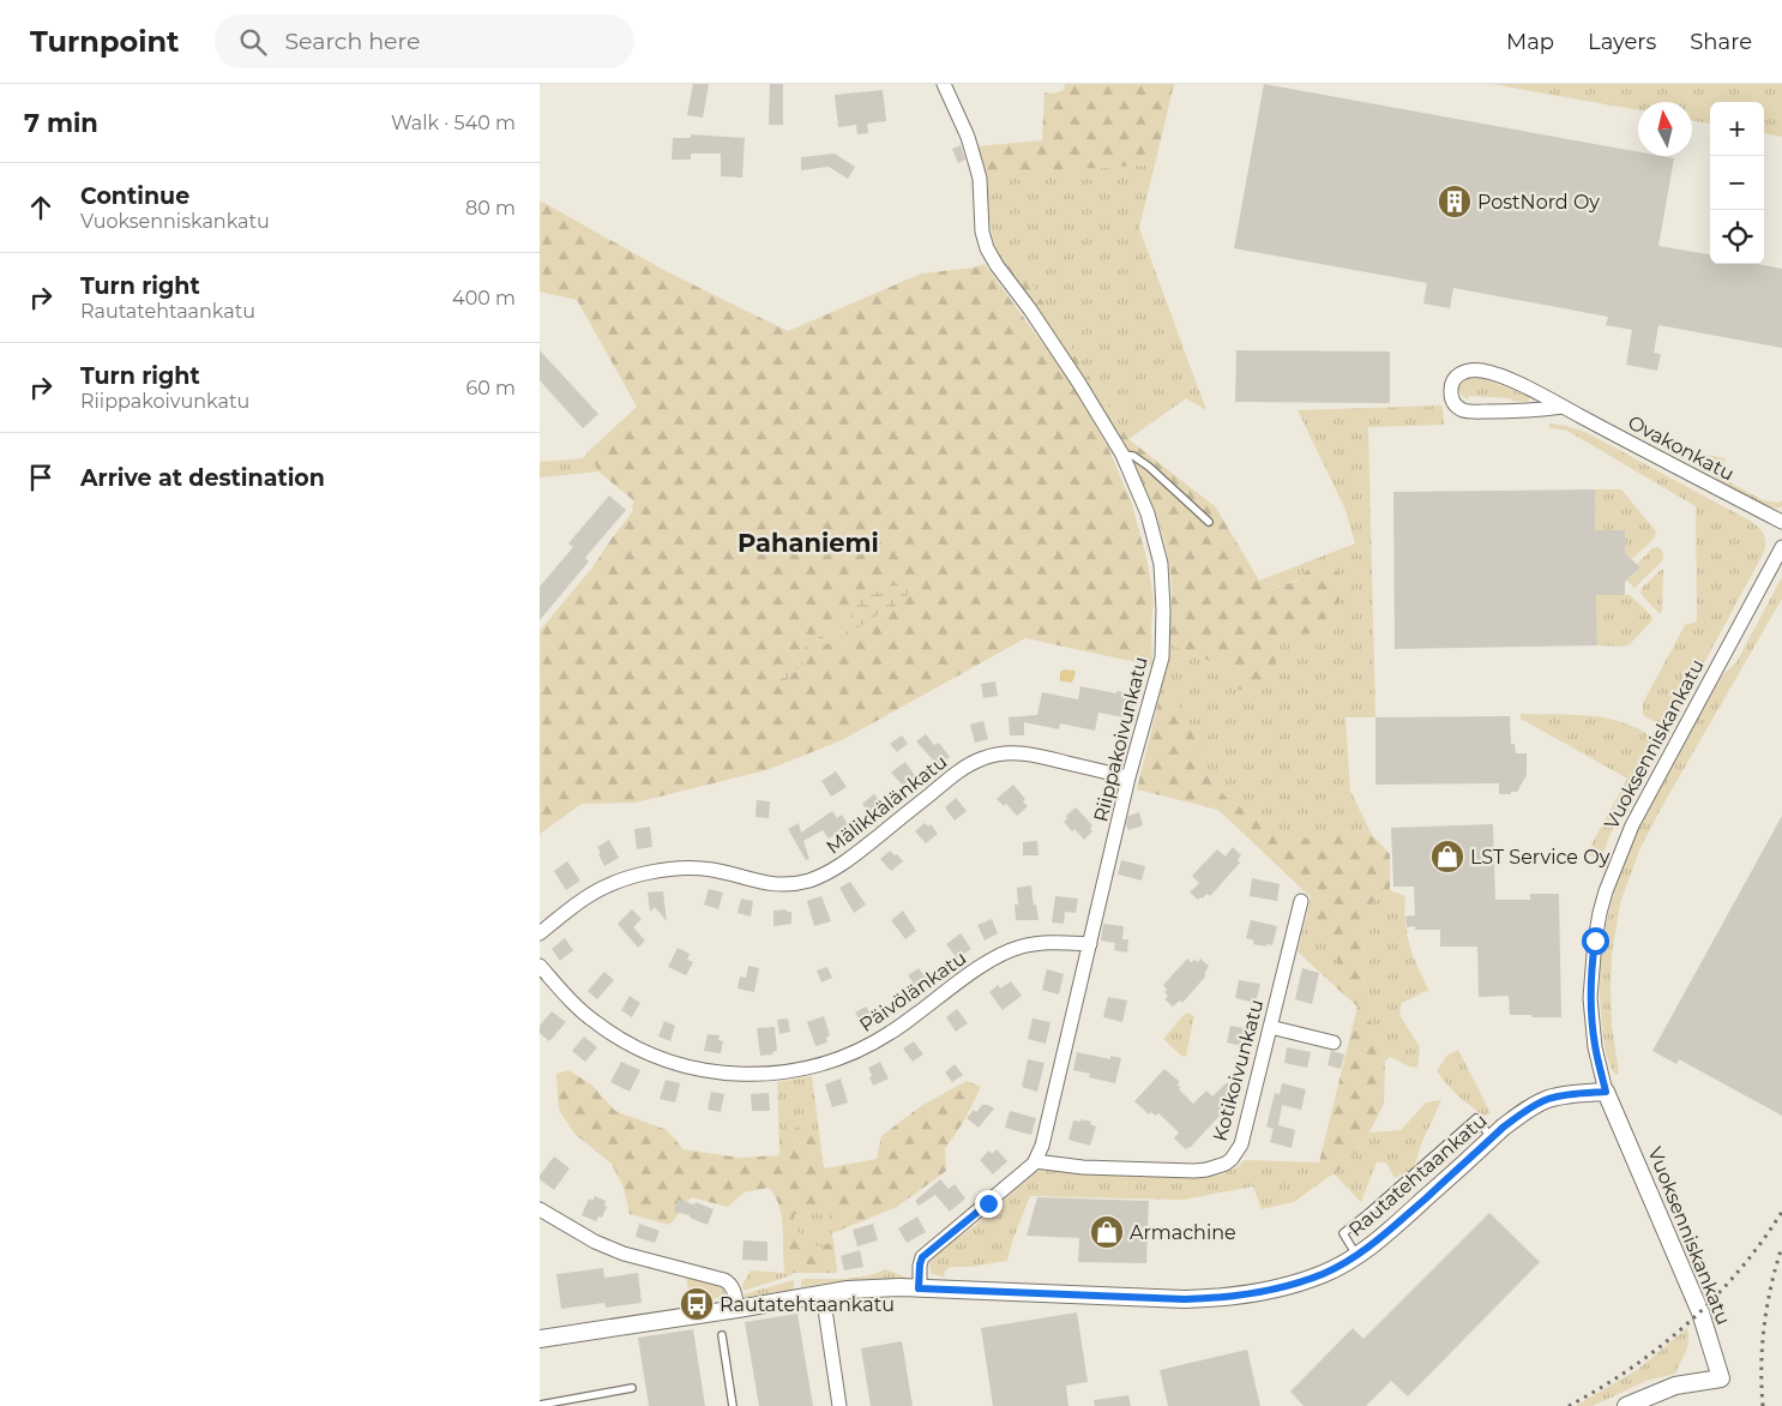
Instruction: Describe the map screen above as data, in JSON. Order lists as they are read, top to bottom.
{
  "streets": {
    "street": [
      "Ovakonkatu",
      "Riippakoivunkatu",
      "Vuoksenniskankatu",
      "Mälikkälänkatu",
      "Päivölänkatu",
      "Kotikoivunkatu",
      "Rautatehtaankatu"
    ]
  },
  "crossings": [
    ["Riippakoivunkatu", "Mälikkälänkatu"],
    ["Riippakoivunkatu", "Päivölänkatu"],
    ["Riippakoivunkatu", "Kotikoivunkatu"],
    ["Vuoksenniskankatu", "Rautatehtaankatu"]
  ],
  "districts": ["Pahaniemi"],
  "places": {
    "building": ["PostNord Oy"],
    "shop": ["LST Service Oy", "Armachine"],
    "bus stop": ["Rautatehtaankatu"]
  },
  "north": "top",
  "page": {
    "header": "Turnpoint",
    "search": "Search here",
    "nav": ["Map", "Layers", "Share"],
    "heading": ["7 min", "Walk · 540 m"],
    "map_buttons": ["+", "−"],
    "list": [
      ["Continue", "Vuoksenniskankatu", "80 m"],
      ["Turn right", "Rautatehtaankatu", "400 m"],
      ["Turn right", "Riippakoivunkatu", "60 m"],
      "Arrive at destination"
    ]
  }
}
